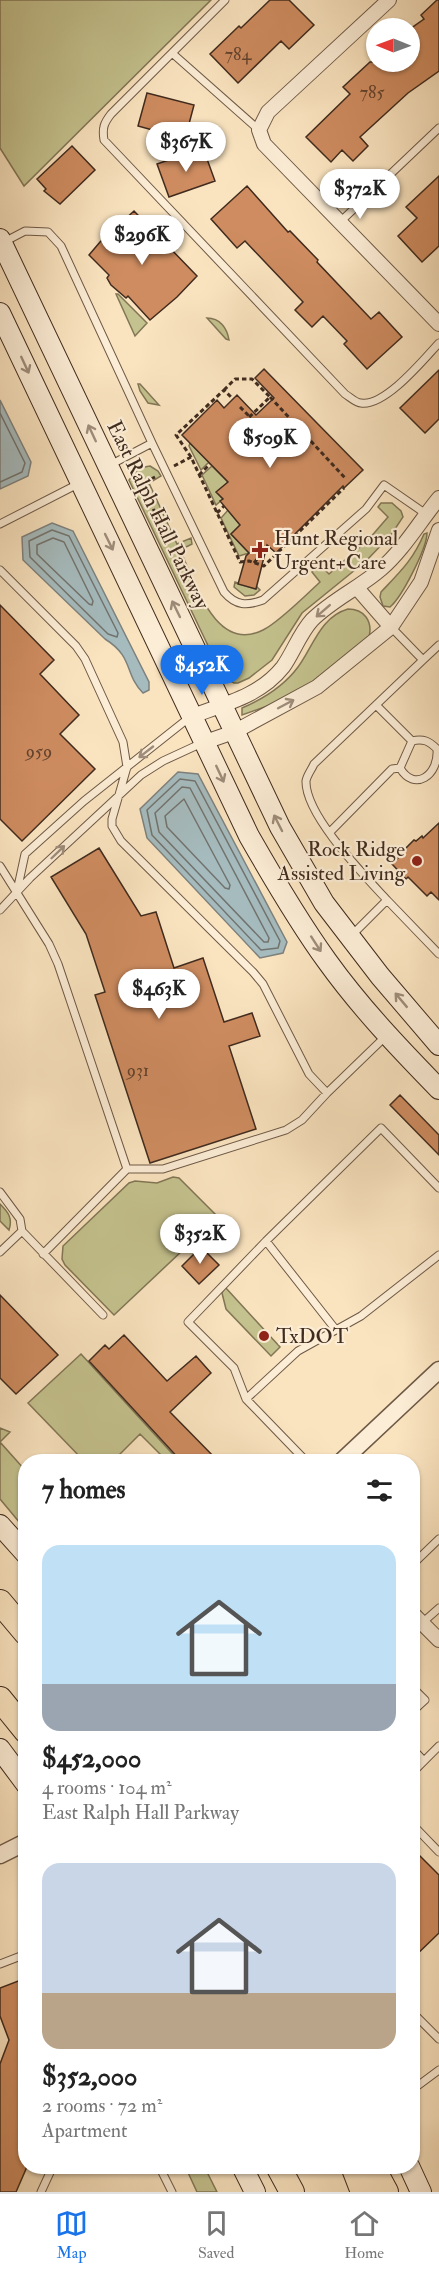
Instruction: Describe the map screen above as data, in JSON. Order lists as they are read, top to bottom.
{
  "streets": {
    "main road": ["East Ralph Hall Parkway"]
  },
  "places": {
    "health": ["Hunt Regional Urgent+Care"],
    "other": ["Rock Ridge Assisted Living", "TxDOT"]
  },
  "house_numbers": [
    "784",
    "785",
    "959",
    "931"
  ],
  "north": "left",
  "page": {
    "price": [
      "$367K",
      "$372K",
      "$296K",
      "$509K",
      "$452K",
      "$463K",
      "$352K"
    ],
    "heading": "7 homes",
    "list": [
      {
        "name": "$452,000",
        "note": "4 rooms · 104 m² · East Ralph Hall Parkway"
      },
      {
        "name": "$352,000",
        "note": "2 rooms · 72 m² · Apartment"
      }
    ],
    "tabs": ["Map", "Saved", "Home"]
  }
}
